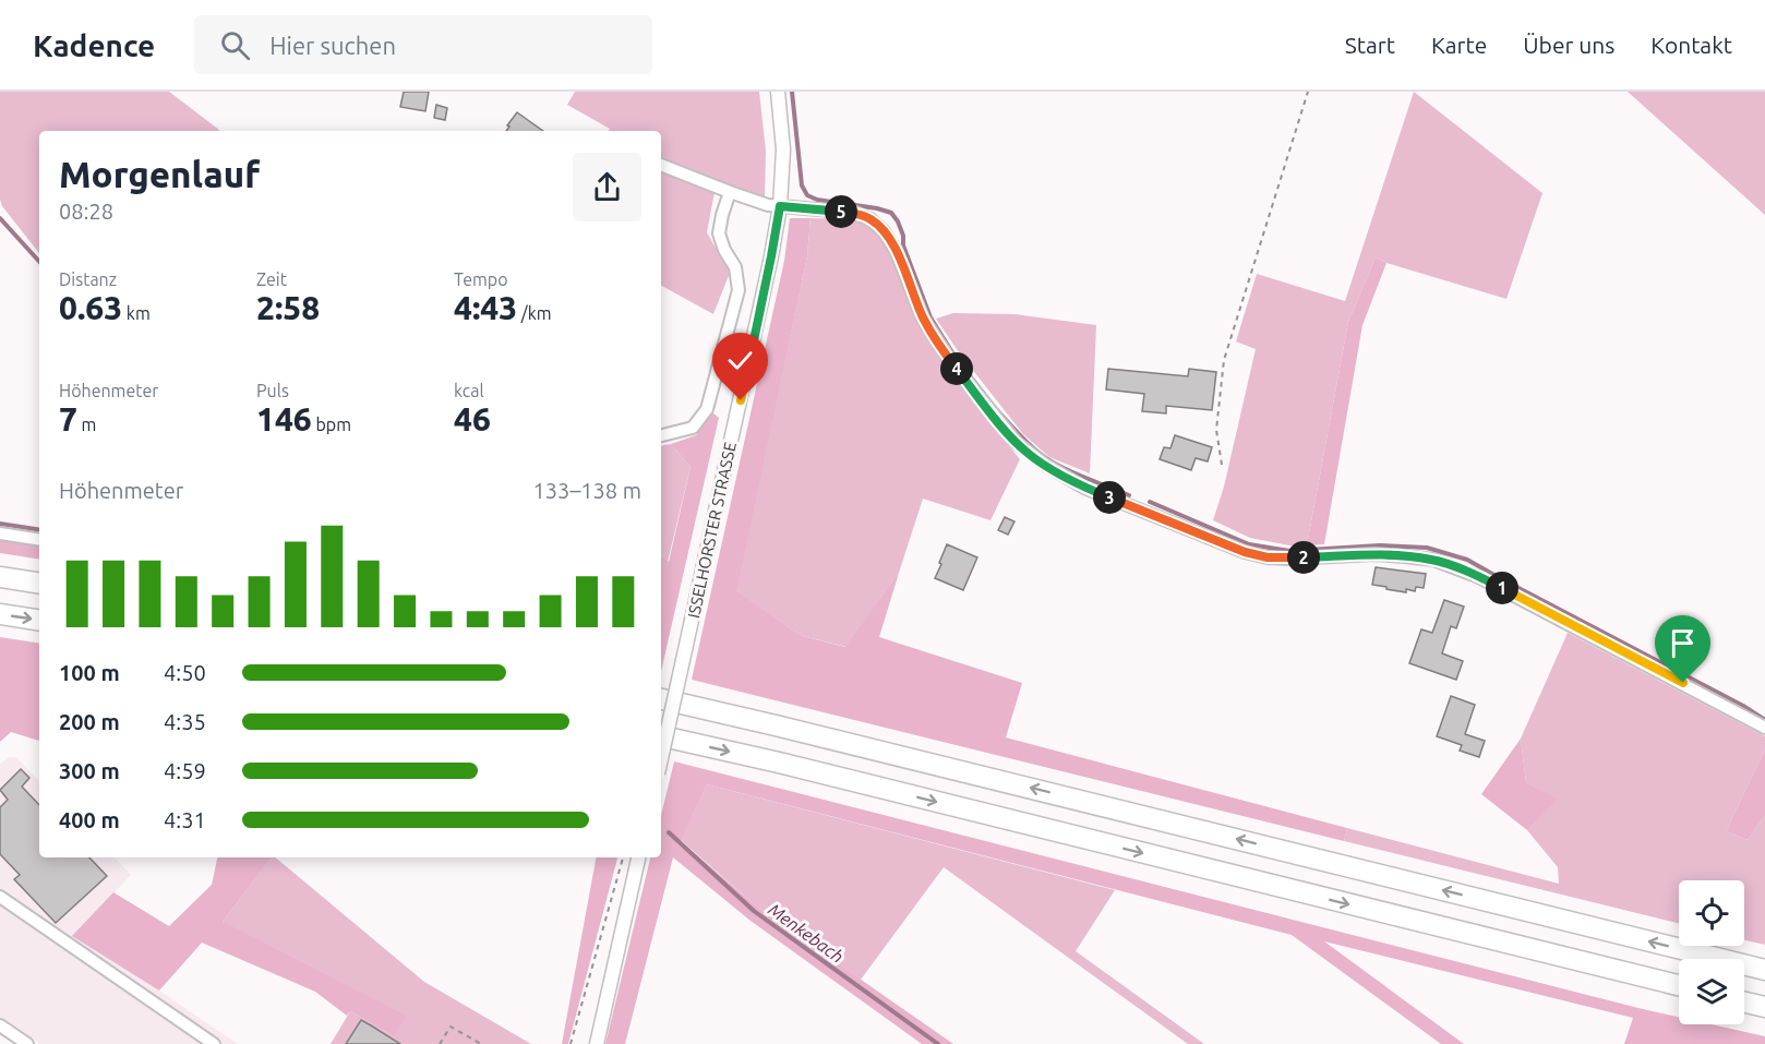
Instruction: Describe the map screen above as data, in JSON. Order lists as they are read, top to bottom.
{
  "streets": {
    "street": ["ISSELHORSTER STRASSE"]
  },
  "water": ["Menkebach"],
  "page": {
    "header": "Kadence",
    "search": "Hier suchen",
    "nav": [
      "Start",
      "Karte",
      "Über uns",
      "Kontakt"
    ],
    "heading": ["Morgenlauf", "08:28"],
    "pins": [
      "5",
      "4",
      "3",
      "2",
      "1"
    ],
    "stats": [
      ["Distanz", "0.63 km"],
      ["Zeit", "2:58"],
      ["Tempo", "4:43 /km"],
      ["Höhenmeter", "7 m"],
      ["Puls", "146 bpm"],
      ["kcal", "46"]
    ],
    "chart": ["Höhenmeter", "133–138 m"],
    "list": [
      {
        "name": "100 m",
        "note": "4:50"
      },
      {
        "name": "200 m",
        "note": "4:35"
      },
      {
        "name": "300 m",
        "note": "4:59"
      },
      {
        "name": "400 m",
        "note": "4:31"
      }
    ]
  }
}
